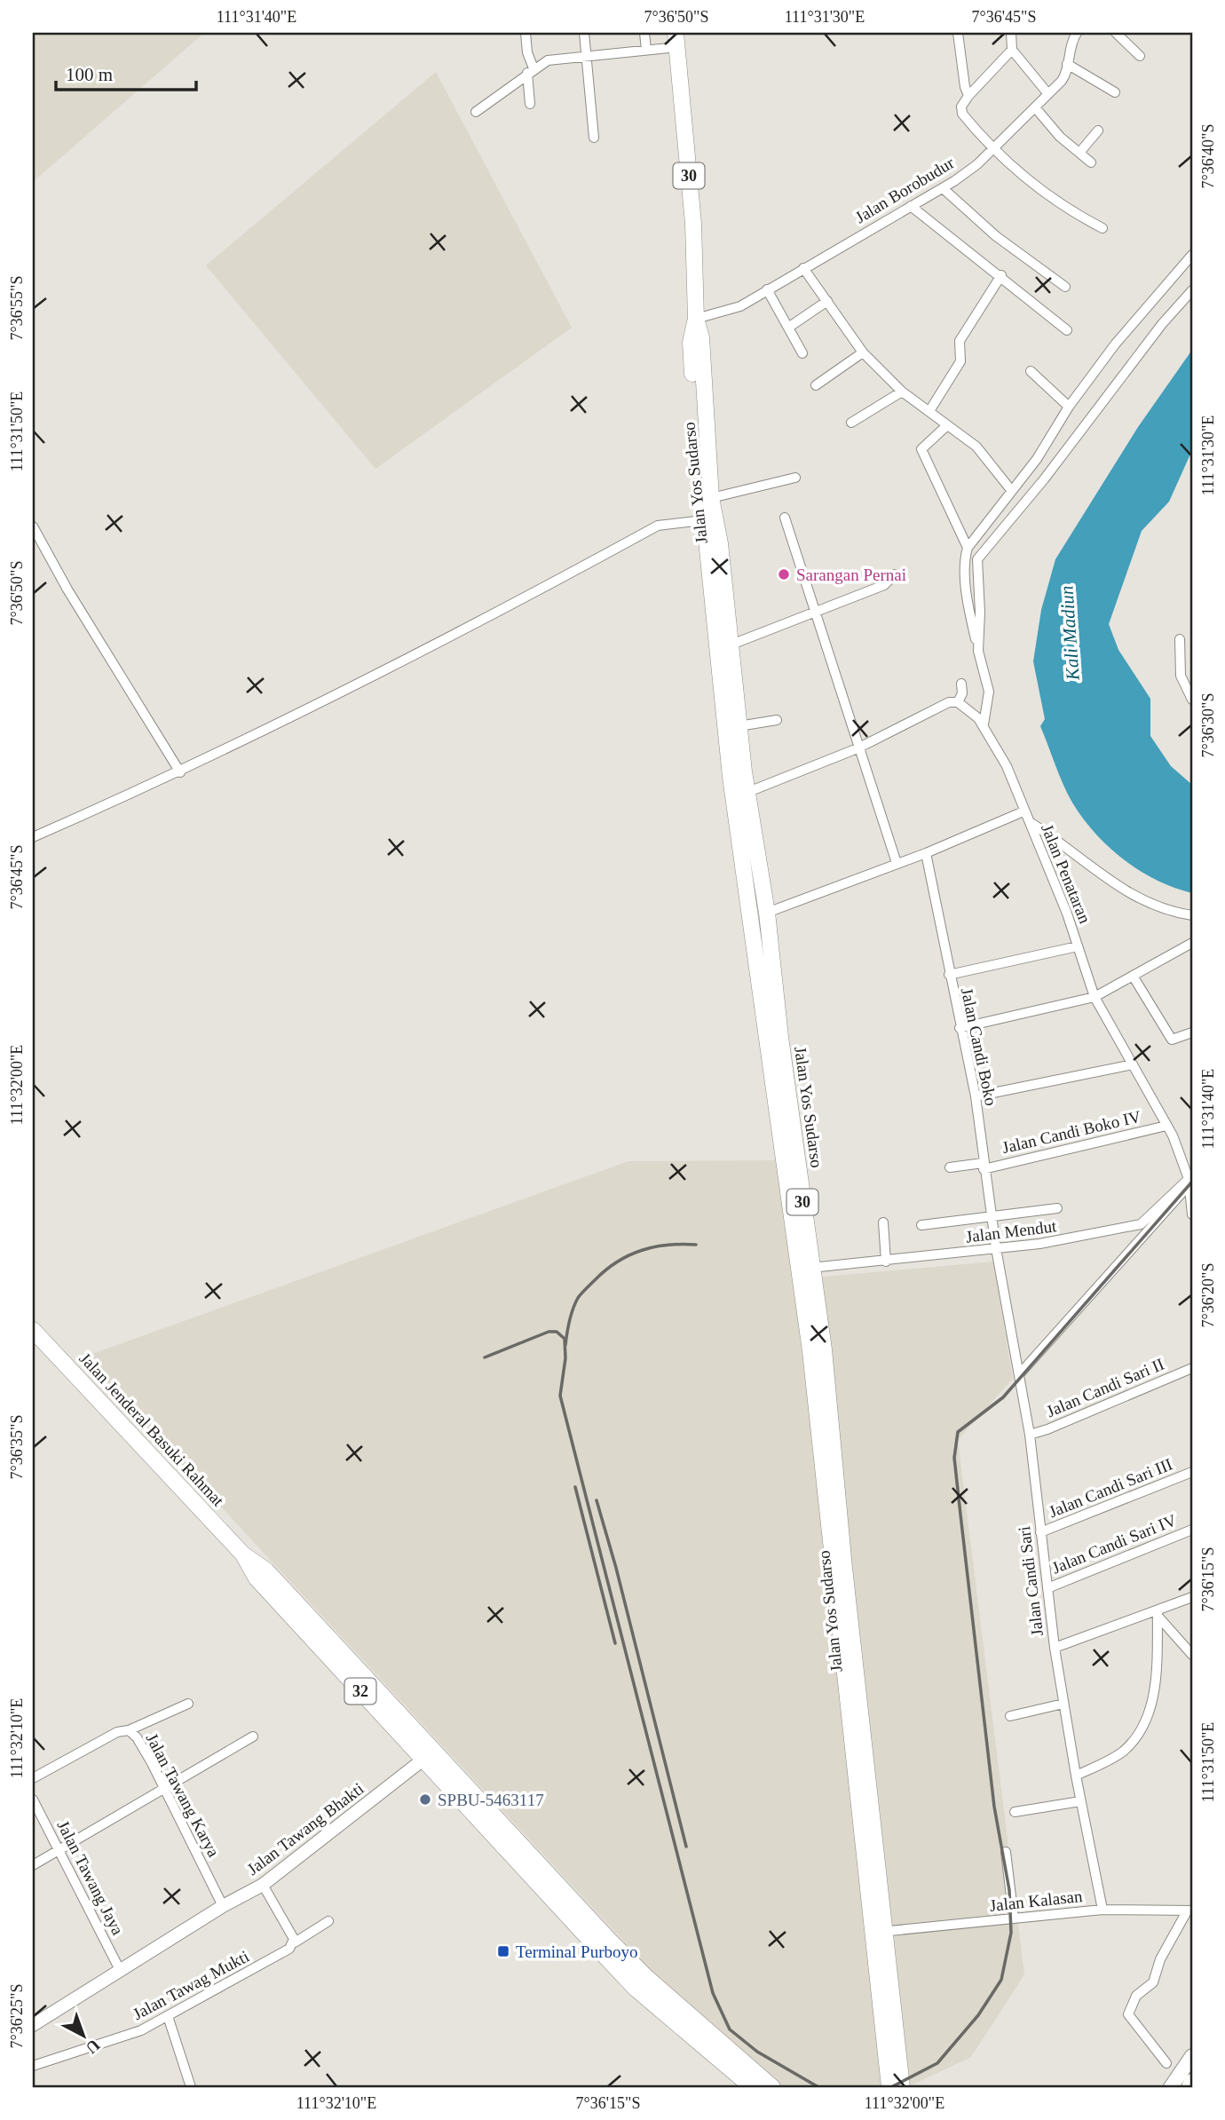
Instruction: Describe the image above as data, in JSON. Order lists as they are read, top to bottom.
{
  "streets": {
    "highway": [
      "30",
      "Jalan Yos Sudarso",
      "Jalan Jenderal Basuki Rahmat",
      "32"
    ],
    "street": [
      "Jalan Borobudur",
      "Jalan Penataran",
      "Jalan Candi Boko",
      "Jalan Candi Boko IV",
      "Jalan Mendut",
      "Jalan Candi Sari II",
      "Jalan Candi Sari III",
      "Jalan Candi Sari IV",
      "Jalan Candi Sari",
      "Jalan Tawang Karya",
      "Jalan Tawang Bhakti",
      "Jalan Tawang Jaya",
      "Jalan Kalasan",
      "Jalan Tawag Mukti"
    ]
  },
  "crossings": [
    ["Jalan Borobudur", "Jalan Yos Sudarso"],
    ["Jalan Yos Sudarso", "Jalan Penataran"],
    ["Jalan Yos Sudarso", "Jalan Mendut"],
    ["Jalan Yos Sudarso", "Jalan Kalasan"],
    ["Jalan Penataran", "Jalan Candi Boko"],
    ["Jalan Penataran", "Jalan Candi Boko IV"],
    ["Jalan Candi Boko", "Jalan Candi Boko IV"],
    ["Jalan Candi Boko", "Jalan Mendut"],
    ["Jalan Candi Boko", "Jalan Candi Sari"],
    ["Jalan Mendut", "Jalan Candi Sari"],
    ["Jalan Candi Sari II", "Jalan Candi Sari"],
    ["Jalan Jenderal Basuki Rahmat", "Jalan Tawang Bhakti"],
    ["Jalan Candi Sari III", "Jalan Candi Sari"],
    ["Jalan Candi Sari IV", "Jalan Candi Sari"],
    ["Jalan Candi Sari", "Jalan Kalasan"],
    ["Jalan Tawang Karya", "Jalan Tawang Bhakti"],
    ["Jalan Tawang Bhakti", "Jalan Tawang Jaya"]
  ],
  "water": ["Kali Madiun"],
  "places": {
    "other": ["Sarangan Pernai", "SPBU-5463117"],
    "transit": ["Terminal Purboyo"]
  },
  "scale_bar": "100 m",
  "north": "bottom right",
  "coordinates": [
    "111°31'40\"E",
    "7°36'50\"S",
    "111°31'30\"E",
    "7°36'45\"S",
    "7°36'40\"S",
    "7°36'55\"S",
    "111°31'50\"E",
    "7°36'30\"S",
    "111°32'00\"E",
    "7°36'20\"S",
    "7°36'35\"S",
    "7°36'15\"S",
    "111°32'10\"E",
    "7°36'25\"S"
  ]
}
